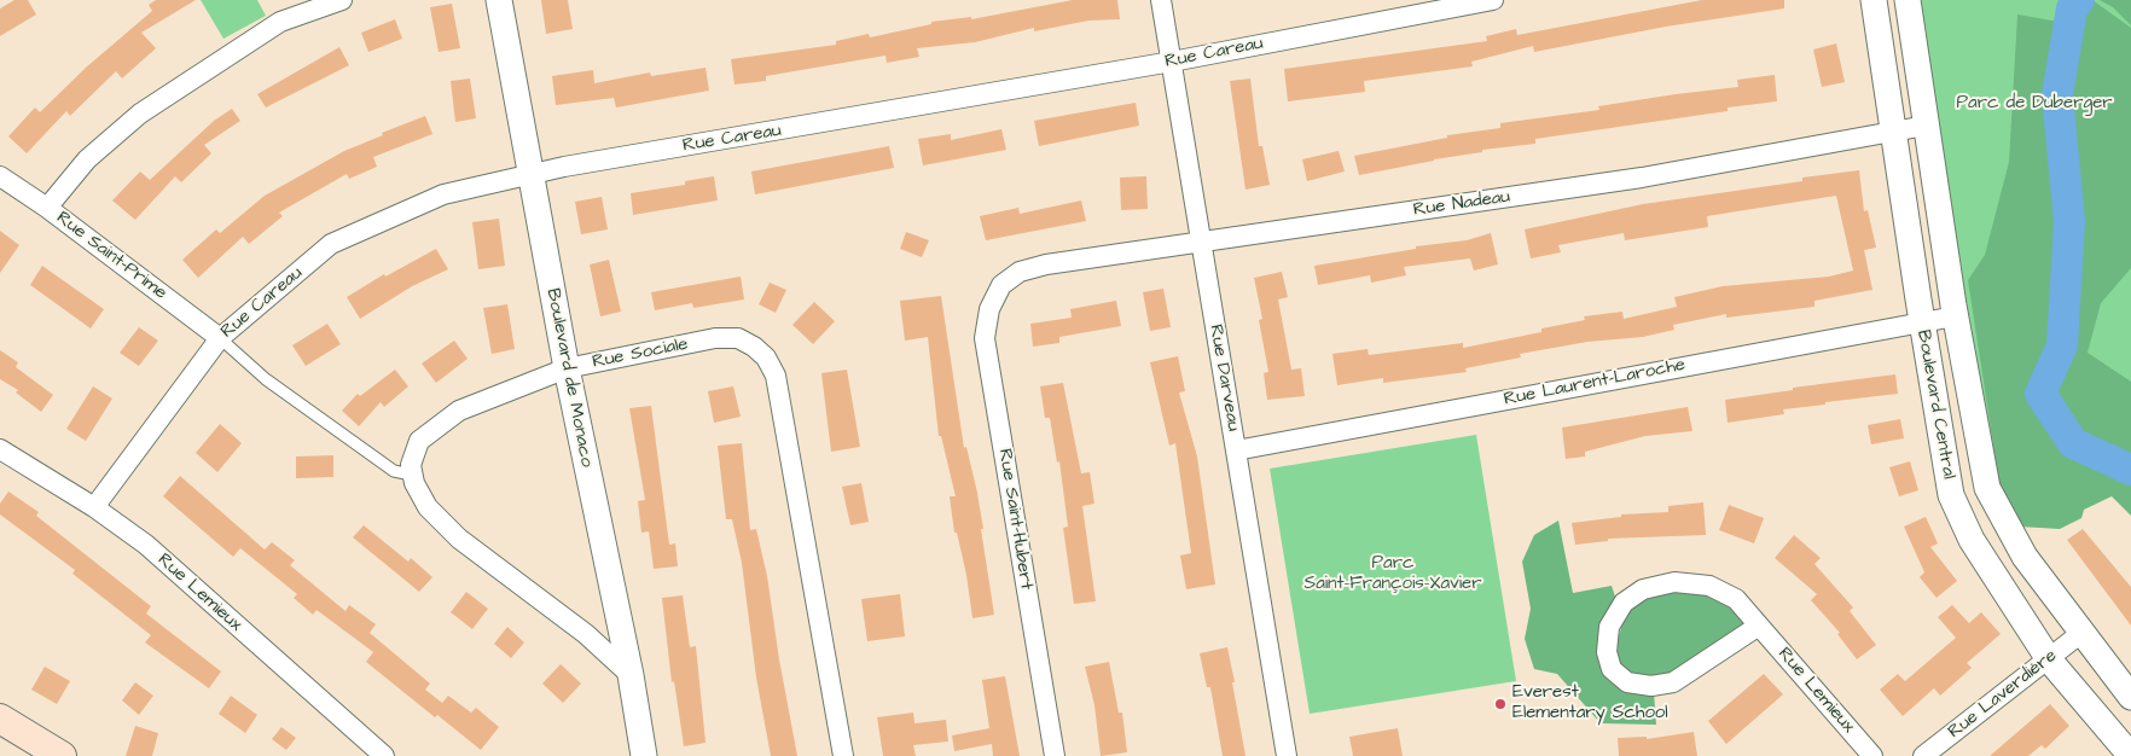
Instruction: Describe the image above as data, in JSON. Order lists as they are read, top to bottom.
{
  "streets": {
    "street": [
      "Rue Careau",
      "Rue Nadeau",
      "Rue Saint-Prime",
      "Rue Sociale",
      "Boulevard de Monaco",
      "Rue Darveau",
      "Rue Laurent-Laroche",
      "Boulevard Central",
      "Rue Saint-Hubert",
      "Rue Lemieux",
      "Rue Laverdière"
    ]
  },
  "crossings": [
    ["Rue Careau", "Rue Saint-Prime"],
    ["Rue Careau", "Boulevard de Monaco"],
    ["Rue Careau", "Rue Darveau"],
    ["Rue Careau", "Rue Lemieux"],
    ["Rue Nadeau", "Rue Darveau"],
    ["Rue Nadeau", "Boulevard Central"],
    ["Rue Nadeau", "Rue Saint-Hubert"],
    ["Rue Sociale", "Boulevard de Monaco"],
    ["Rue Darveau", "Rue Laurent-Laroche"],
    ["Rue Laurent-Laroche", "Boulevard Central"],
    ["Boulevard Central", "Rue Laverdière"]
  ],
  "parks": ["Parc de Duberger", "Parc Saint-François-Xavier"],
  "places": ["Everest Elementary School"]
}
